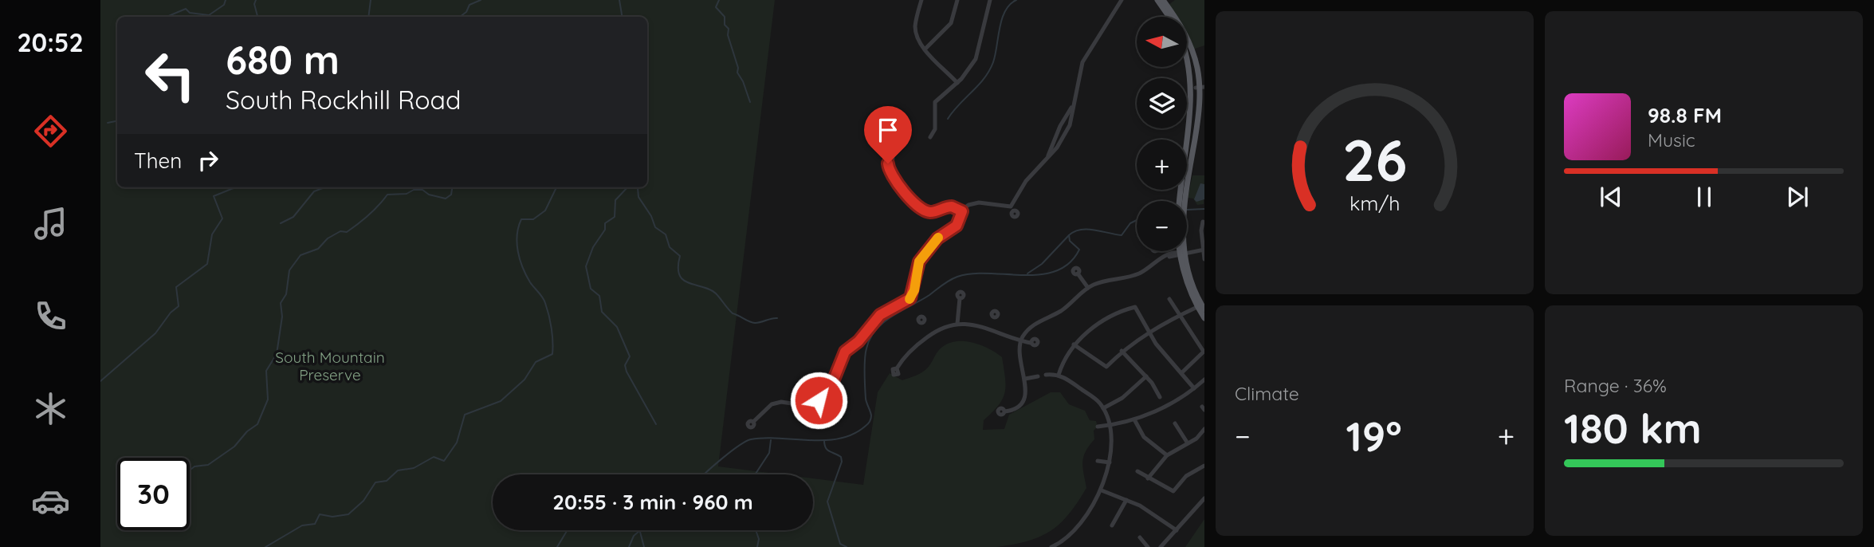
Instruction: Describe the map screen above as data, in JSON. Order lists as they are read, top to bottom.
{
  "parks": ["South Mountain Preserve"],
  "north": "left",
  "page": {
    "tabs": "20:52",
    "map_buttons": ["+", "−"],
    "turn": ["680 m", "South Rockhill Road"],
    "song": ["98.8 FM", "Music"],
    "then": "Then",
    "tile": [
      "Climate",
      ["Range · 36%", "180 km"]
    ],
    "heat": ["−", "19°", "+"],
    "limit": "30",
    "trip": "20:55 · 3 min · 960 m",
    "gauge": ["26", "km/h"]
  }
}
